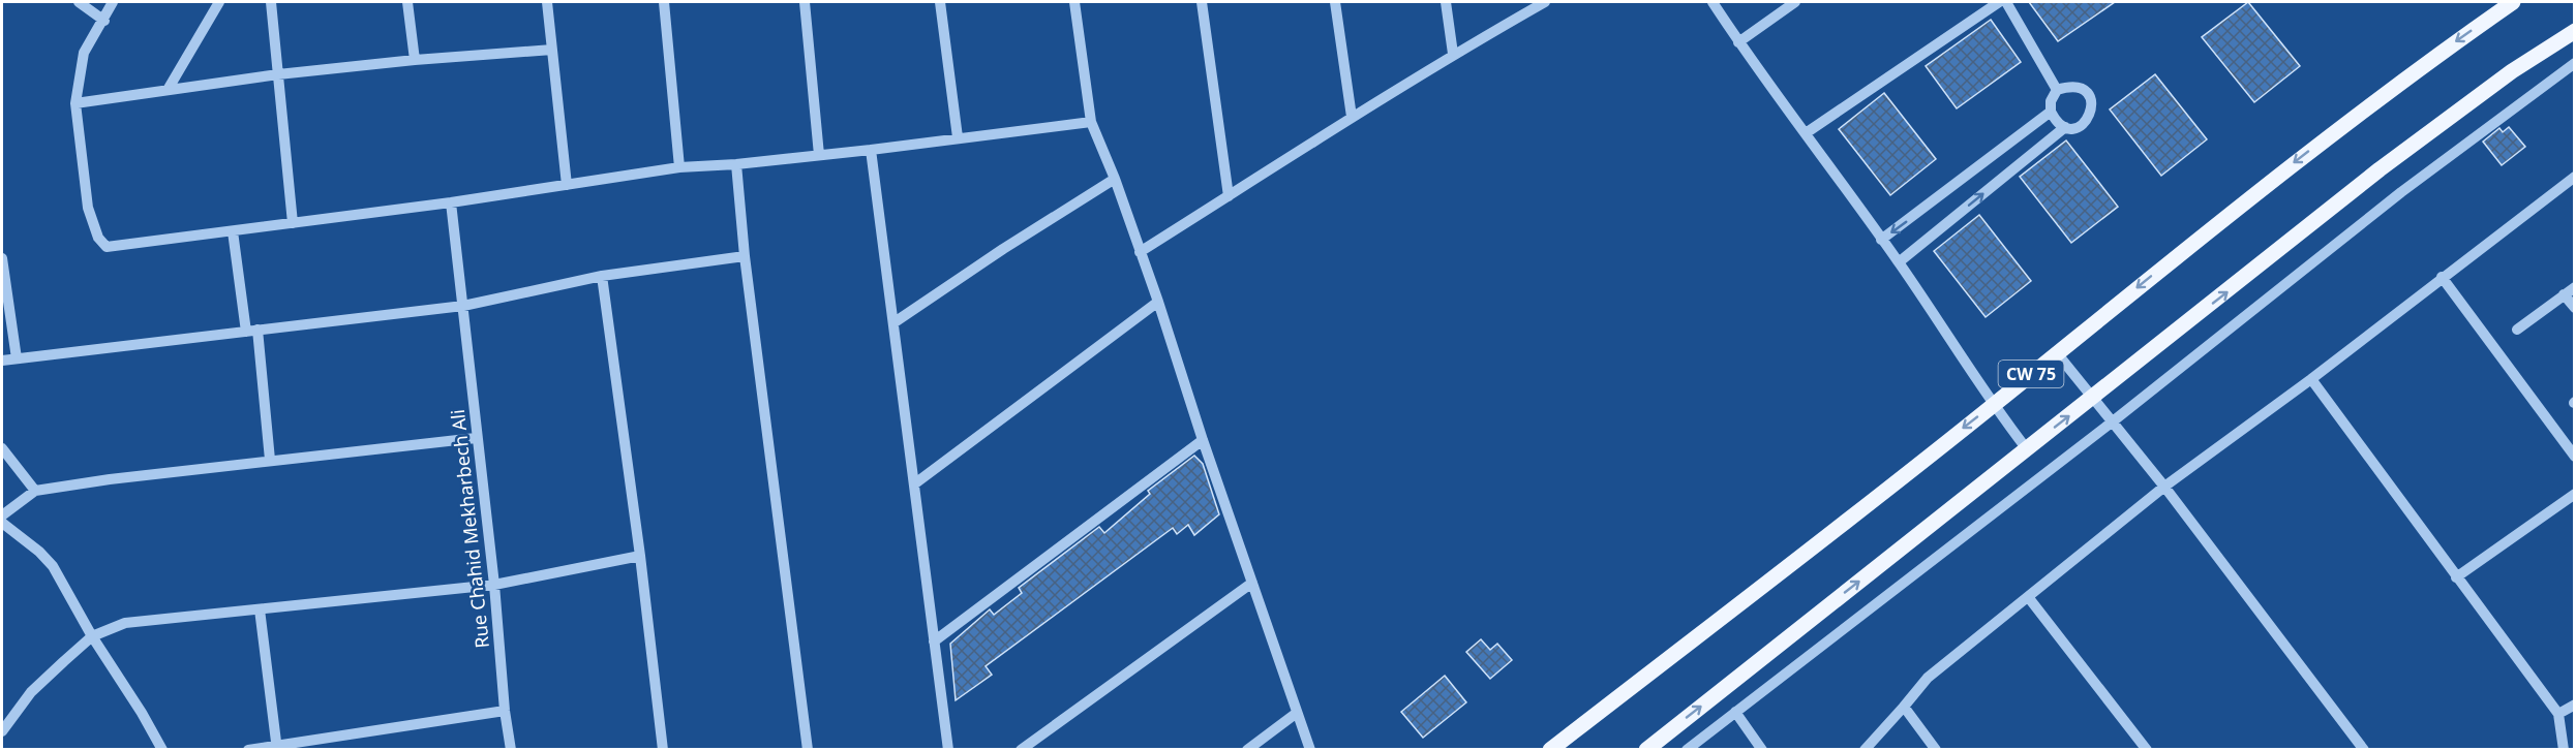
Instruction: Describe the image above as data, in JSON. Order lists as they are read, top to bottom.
{
  "streets": {
    "main road": ["CW 75"],
    "street": ["Rue Chahid Mekharbech Ali"]
  }
}
